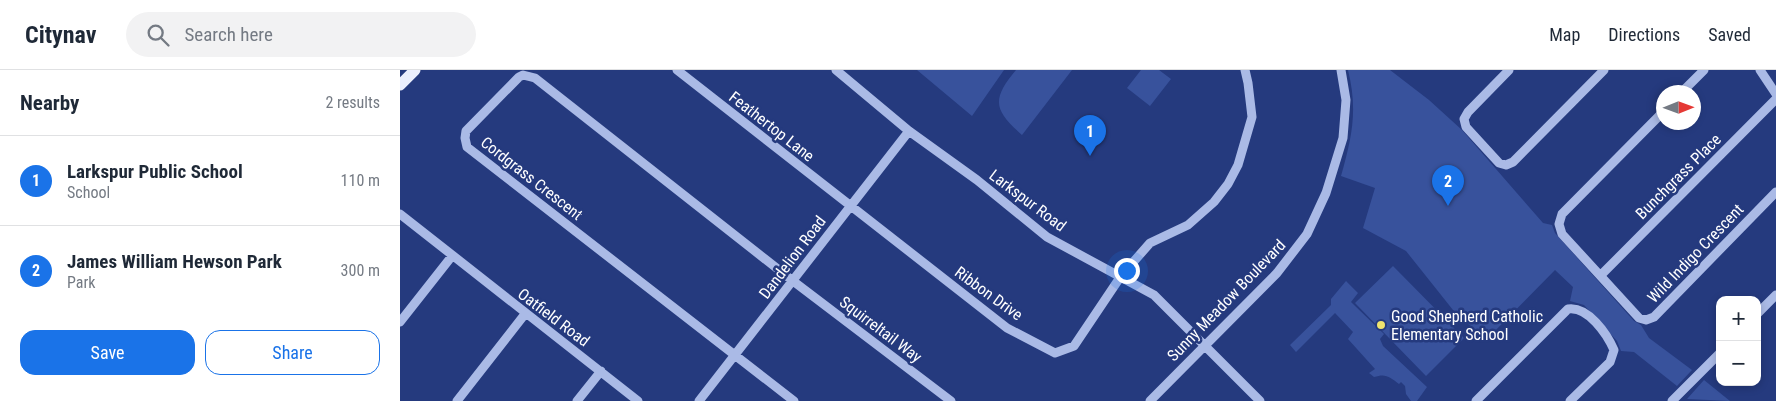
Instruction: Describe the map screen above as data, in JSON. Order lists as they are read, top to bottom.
{
  "streets": {
    "street": [
      "Feathertop Lane",
      "Bunchgrass Place",
      "Cordgrass Crescent",
      "Larkspur Road",
      "Wild Indigo Crescent",
      "Dandelion Road",
      "Ribbon Drive",
      "Sunny Meadow Boulevard",
      "Oatfield Road",
      "Squirreltail Way"
    ]
  },
  "crossings": [
    ["Feathertop Lane", "Dandelion Road"],
    ["Feathertop Lane", "Ribbon Drive"],
    ["Bunchgrass Place", "Wild Indigo Crescent"],
    ["Cordgrass Crescent", "Dandelion Road"],
    ["Cordgrass Crescent", "Squirreltail Way"],
    ["Larkspur Road", "Dandelion Road"],
    ["Larkspur Road", "Ribbon Drive"],
    ["Larkspur Road", "Sunny Meadow Boulevard"],
    ["Dandelion Road", "Ribbon Drive"],
    ["Dandelion Road", "Squirreltail Way"]
  ],
  "places": ["Good Shepherd Catholic Elementary School"],
  "north": "right",
  "page": {
    "header": "Citynav",
    "search": "Search here",
    "nav": ["Map", "Directions", "Saved"],
    "heading": ["Nearby", "2 results"],
    "pins": ["1", "2"],
    "list": [
      {
        "mark": "1",
        "name": "Larkspur Public School",
        "note": "School",
        "value": "110 m"
      },
      {
        "mark": "2",
        "name": "James William Hewson Park",
        "note": "Park",
        "value": "300 m"
      }
    ],
    "map_buttons": ["+", "−"],
    "buttons": ["Save", "Share"]
  }
}
